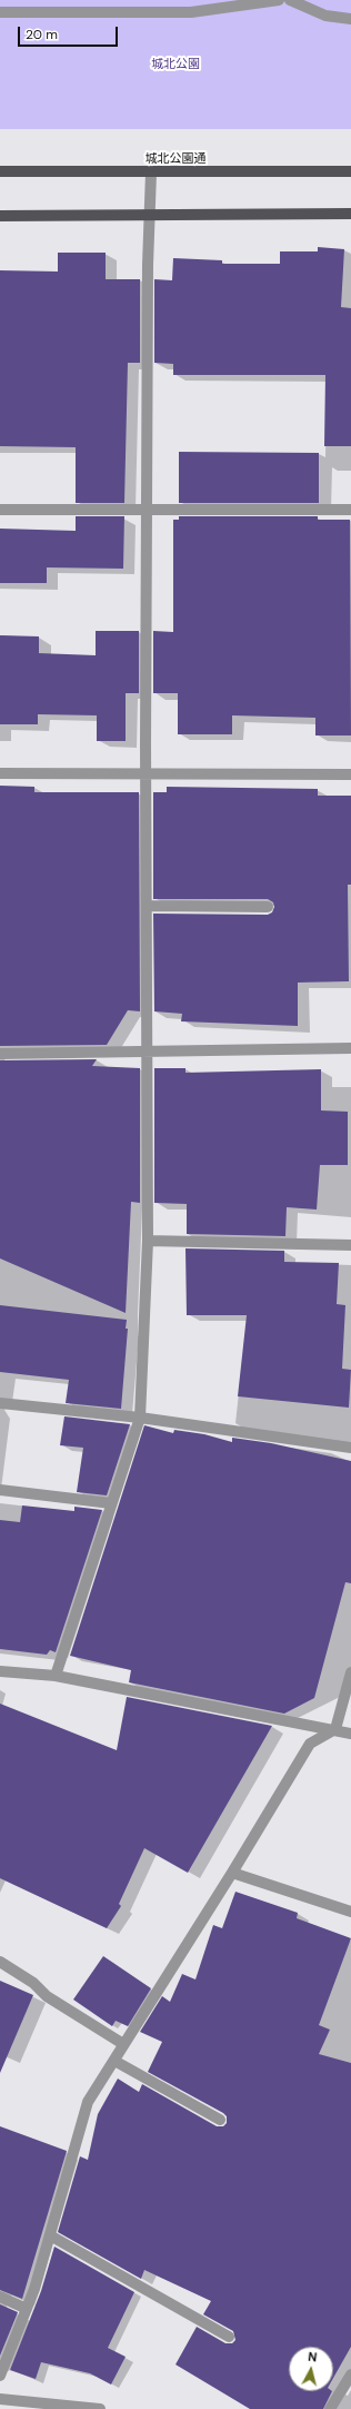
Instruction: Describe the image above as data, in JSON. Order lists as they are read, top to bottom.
{
  "streets": {
    "main road": ["城北公園通"]
  },
  "parks": ["城北公園"],
  "scale_bar": "20 m",
  "north": "top"
}
